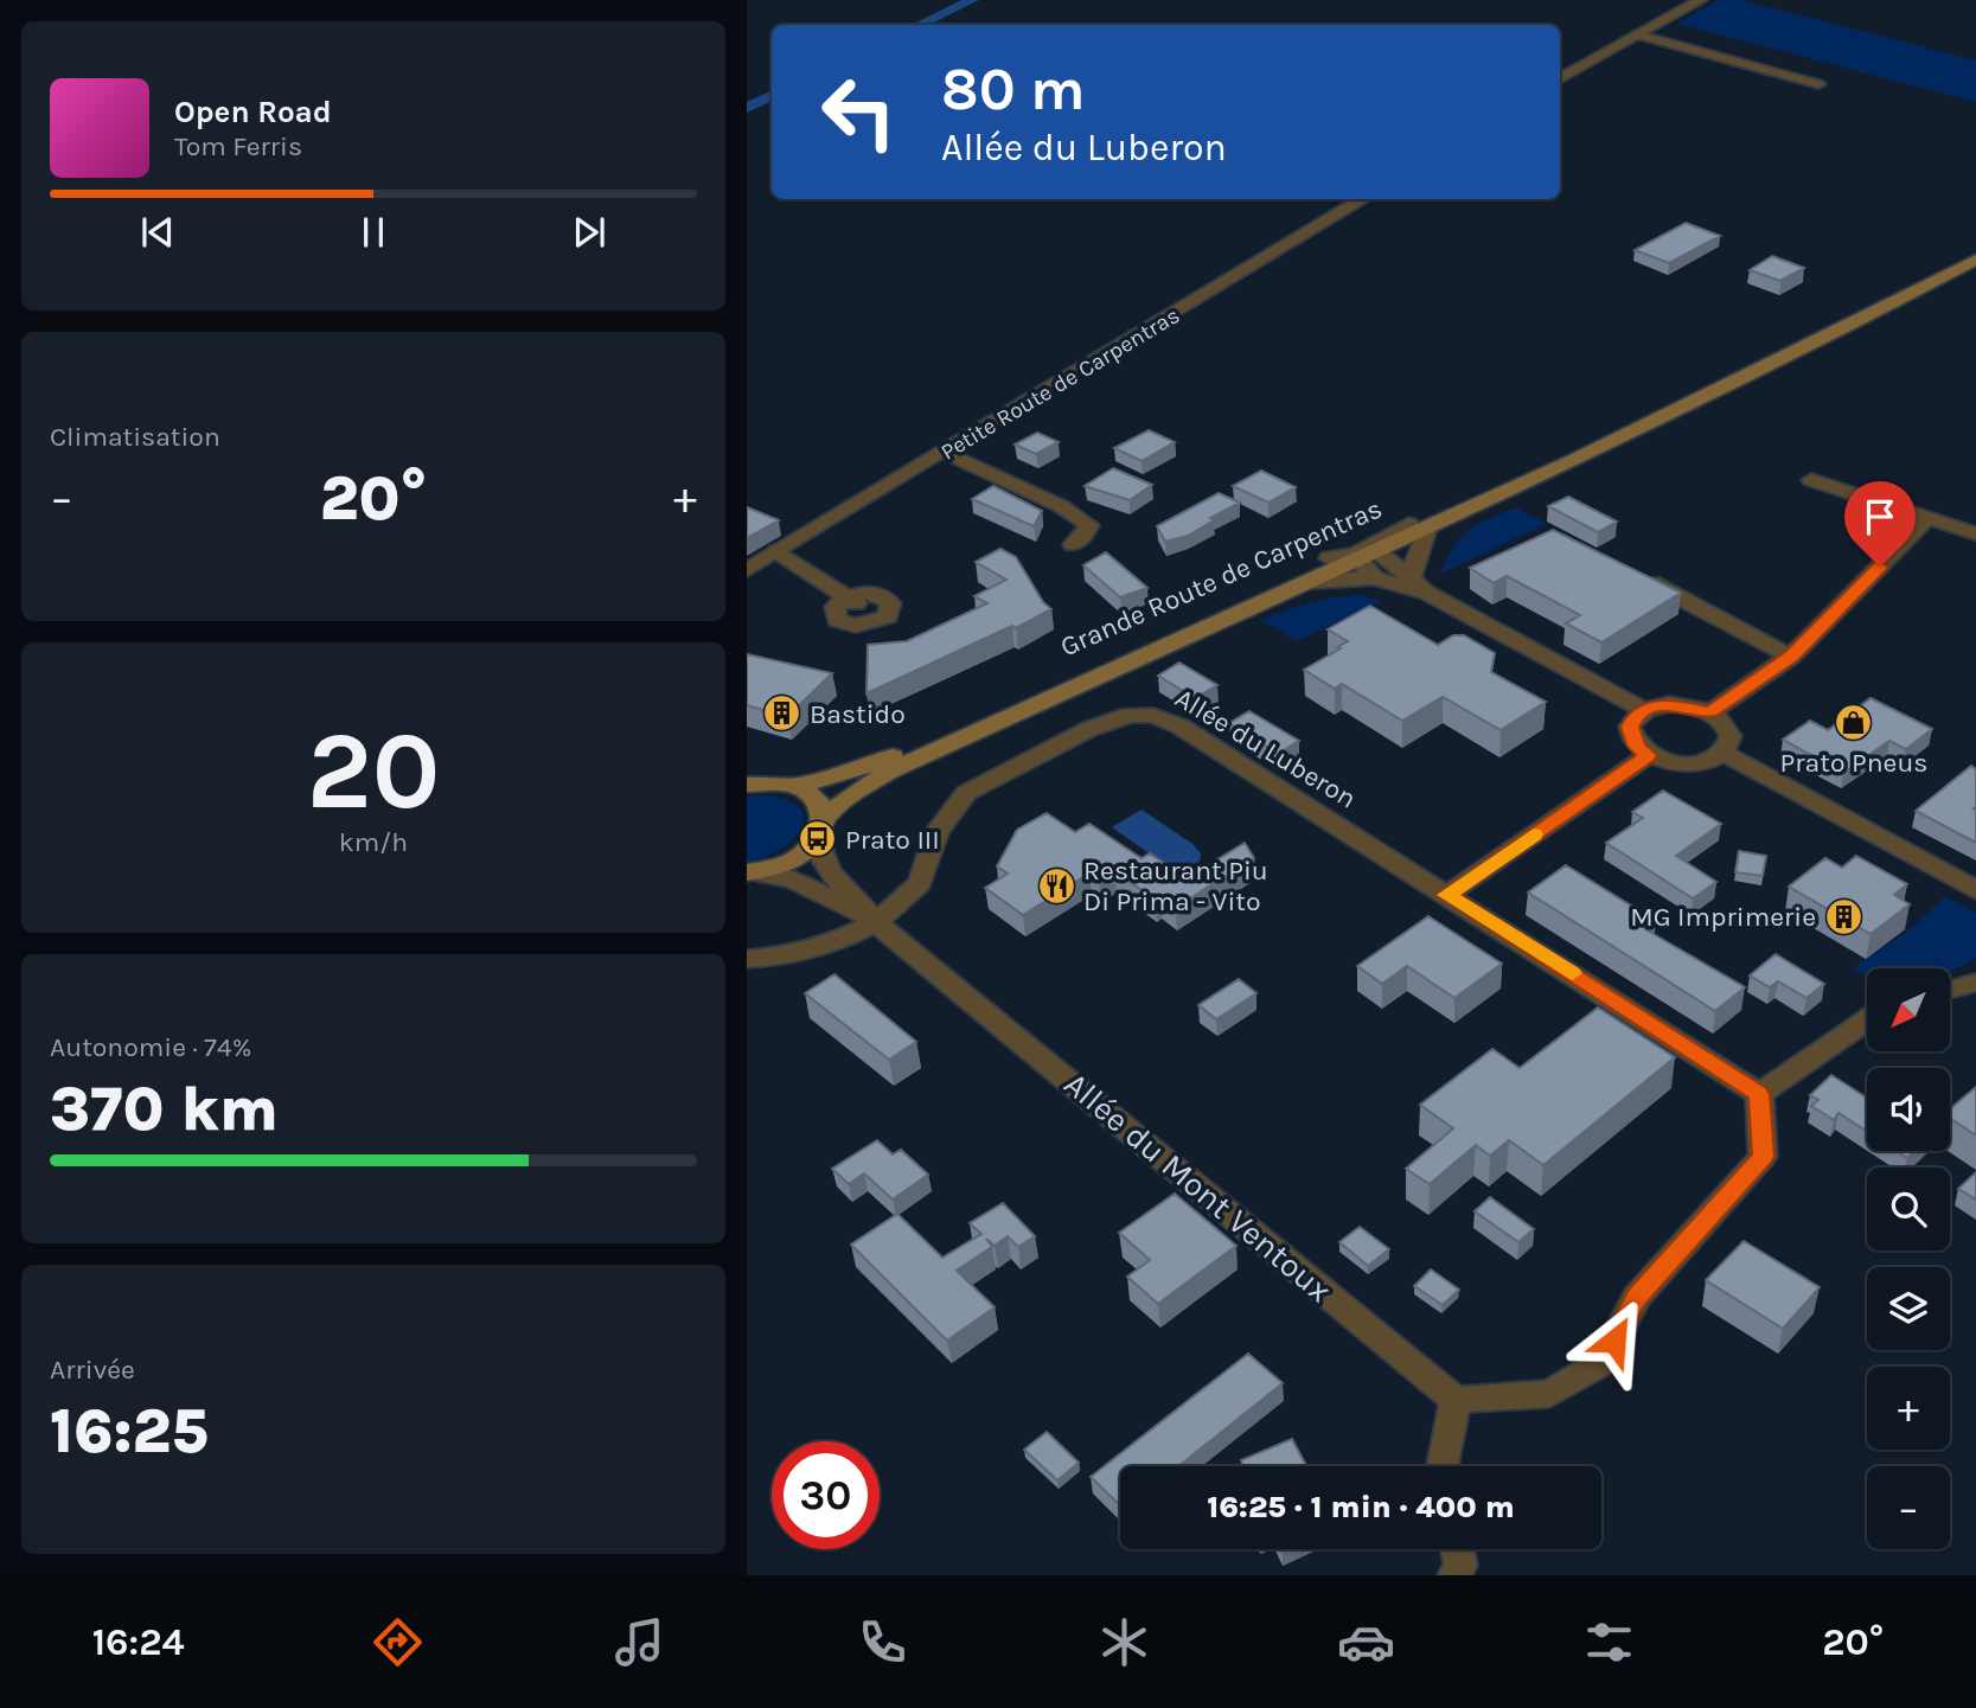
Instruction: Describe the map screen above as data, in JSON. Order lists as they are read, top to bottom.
{
  "streets": {
    "main road": ["Grande Route de Carpentras"],
    "street": ["Petite Route de Carpentras", "Allée du Luberon", "Allée du Mont Ventoux"]
  },
  "crossings": [
    ["Grande Route de Carpentras", "Allée du Mont Ventoux"],
    ["Allée du Luberon", "Allée du Mont Ventoux"]
  ],
  "places": {
    "building": ["Bastido", "MG Imprimerie"],
    "shop": ["Prato Pneus"],
    "bus stop": ["Prato III"],
    "restaurant": ["Restaurant Piu Di Prima - Vito"]
  },
  "north": "bottom left",
  "page": {
    "turn": ["80 m", "Allée du Luberon"],
    "song": ["Open Road", "Tom Ferris"],
    "tile": [
      "Climatisation",
      ["20", "km/h"],
      ["Autonomie · 74%", "370 km"],
      ["Arrivée", "16:25"]
    ],
    "heat": ["−", "20°", "+"],
    "map_buttons": ["+", "−"],
    "limit": "30",
    "trip": "16:25 · 1 min · 400 m",
    "tabs": ["16:24", "20°"]
  }
}
